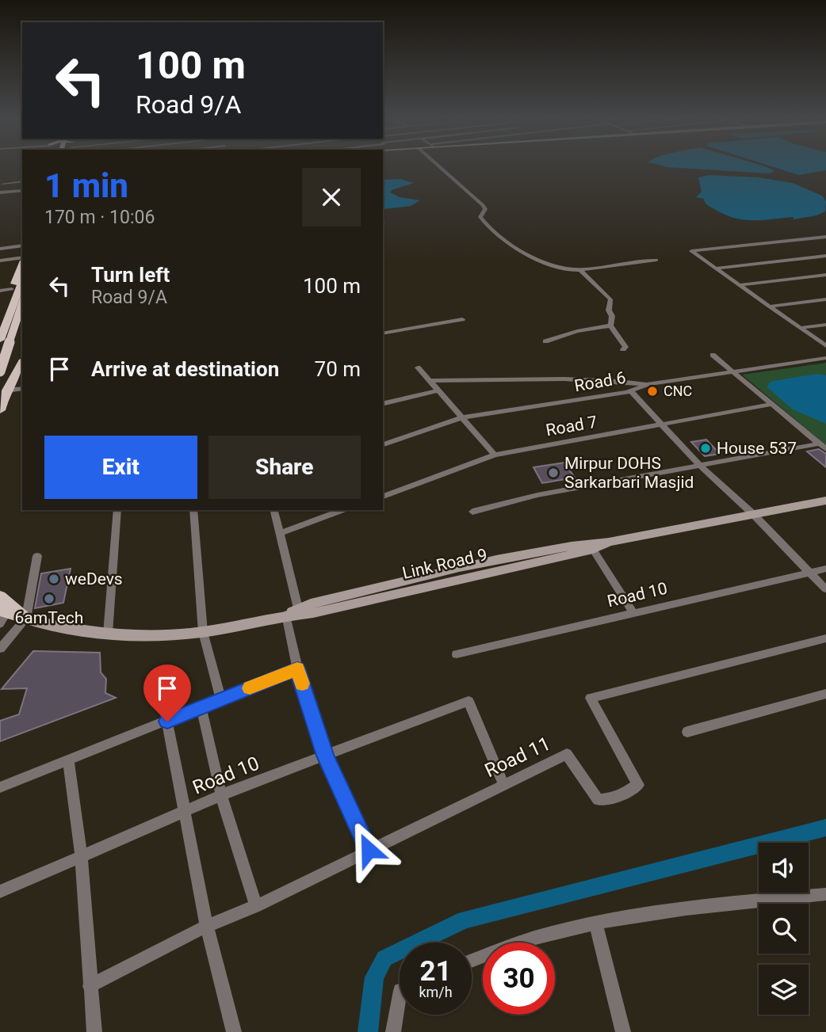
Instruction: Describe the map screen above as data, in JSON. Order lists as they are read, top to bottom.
{
  "streets": {
    "main road": ["Link Road 9"],
    "street": [
      "Road 6",
      "Road 7",
      "Road 10",
      "Road 11"
    ]
  },
  "crossings": [
    ["Road 10", "Road 11"]
  ],
  "places": [
    "CNC",
    "House 537",
    "Mirpur DOHS Sarkarbari Masjid",
    "weDevs",
    "6amTech"
  ],
  "page": {
    "turn": ["100 m", "Road 9/A"],
    "heading": ["1 min", "170 m · 10:06"],
    "list": [
      {
        "name": "Turn left",
        "note": "Road 9/A",
        "value": "100 m"
      },
      {
        "name": "Arrive at destination",
        "value": "70 m"
      }
    ],
    "buttons": ["Exit", "Share"],
    "speed": "21 km/h",
    "limit": "30"
  }
}
